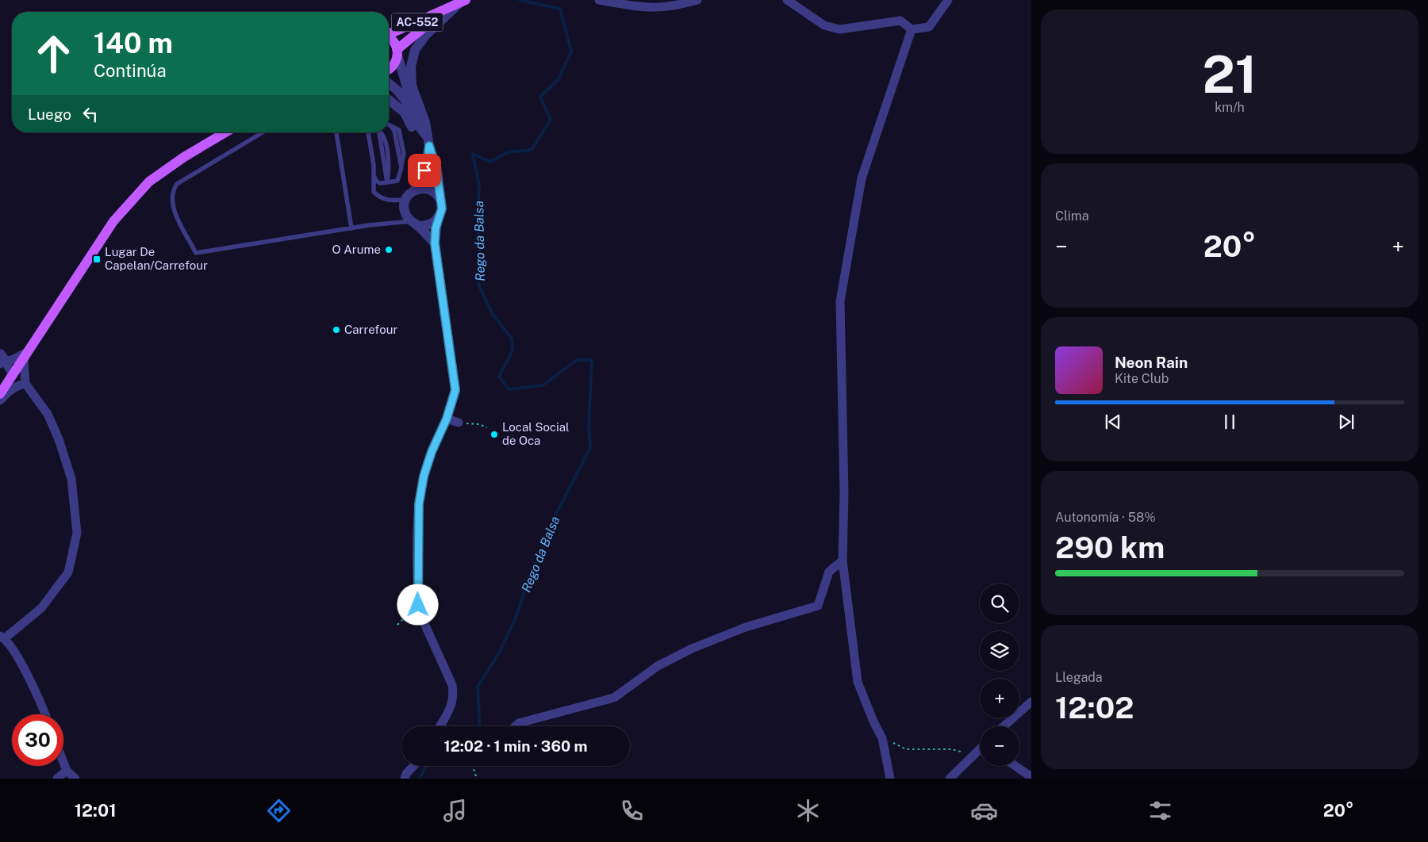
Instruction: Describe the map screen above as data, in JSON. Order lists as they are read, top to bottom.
{
  "streets": {
    "main road": ["AC-552"]
  },
  "water": ["Rego da Balsa"],
  "places": {
    "other": ["O Arume", "Carrefour", "Local Social de Oca"],
    "transit": ["Lugar De Capelan/Carrefour"]
  },
  "page": {
    "tile": [
      ["21", "km/h"],
      "Clima",
      ["Autonomía · 58%", "290 km"],
      ["Llegada", "12:02"]
    ],
    "turn": ["140 m", "Continúa"],
    "then": "Luego",
    "heat": ["−", "20°", "+"],
    "song": ["Neon Rain", "Kite Club"],
    "map_buttons": ["+", "−"],
    "limit": "30",
    "trip": "12:02 · 1 min · 360 m",
    "tabs": ["12:01", "20°"]
  }
}
